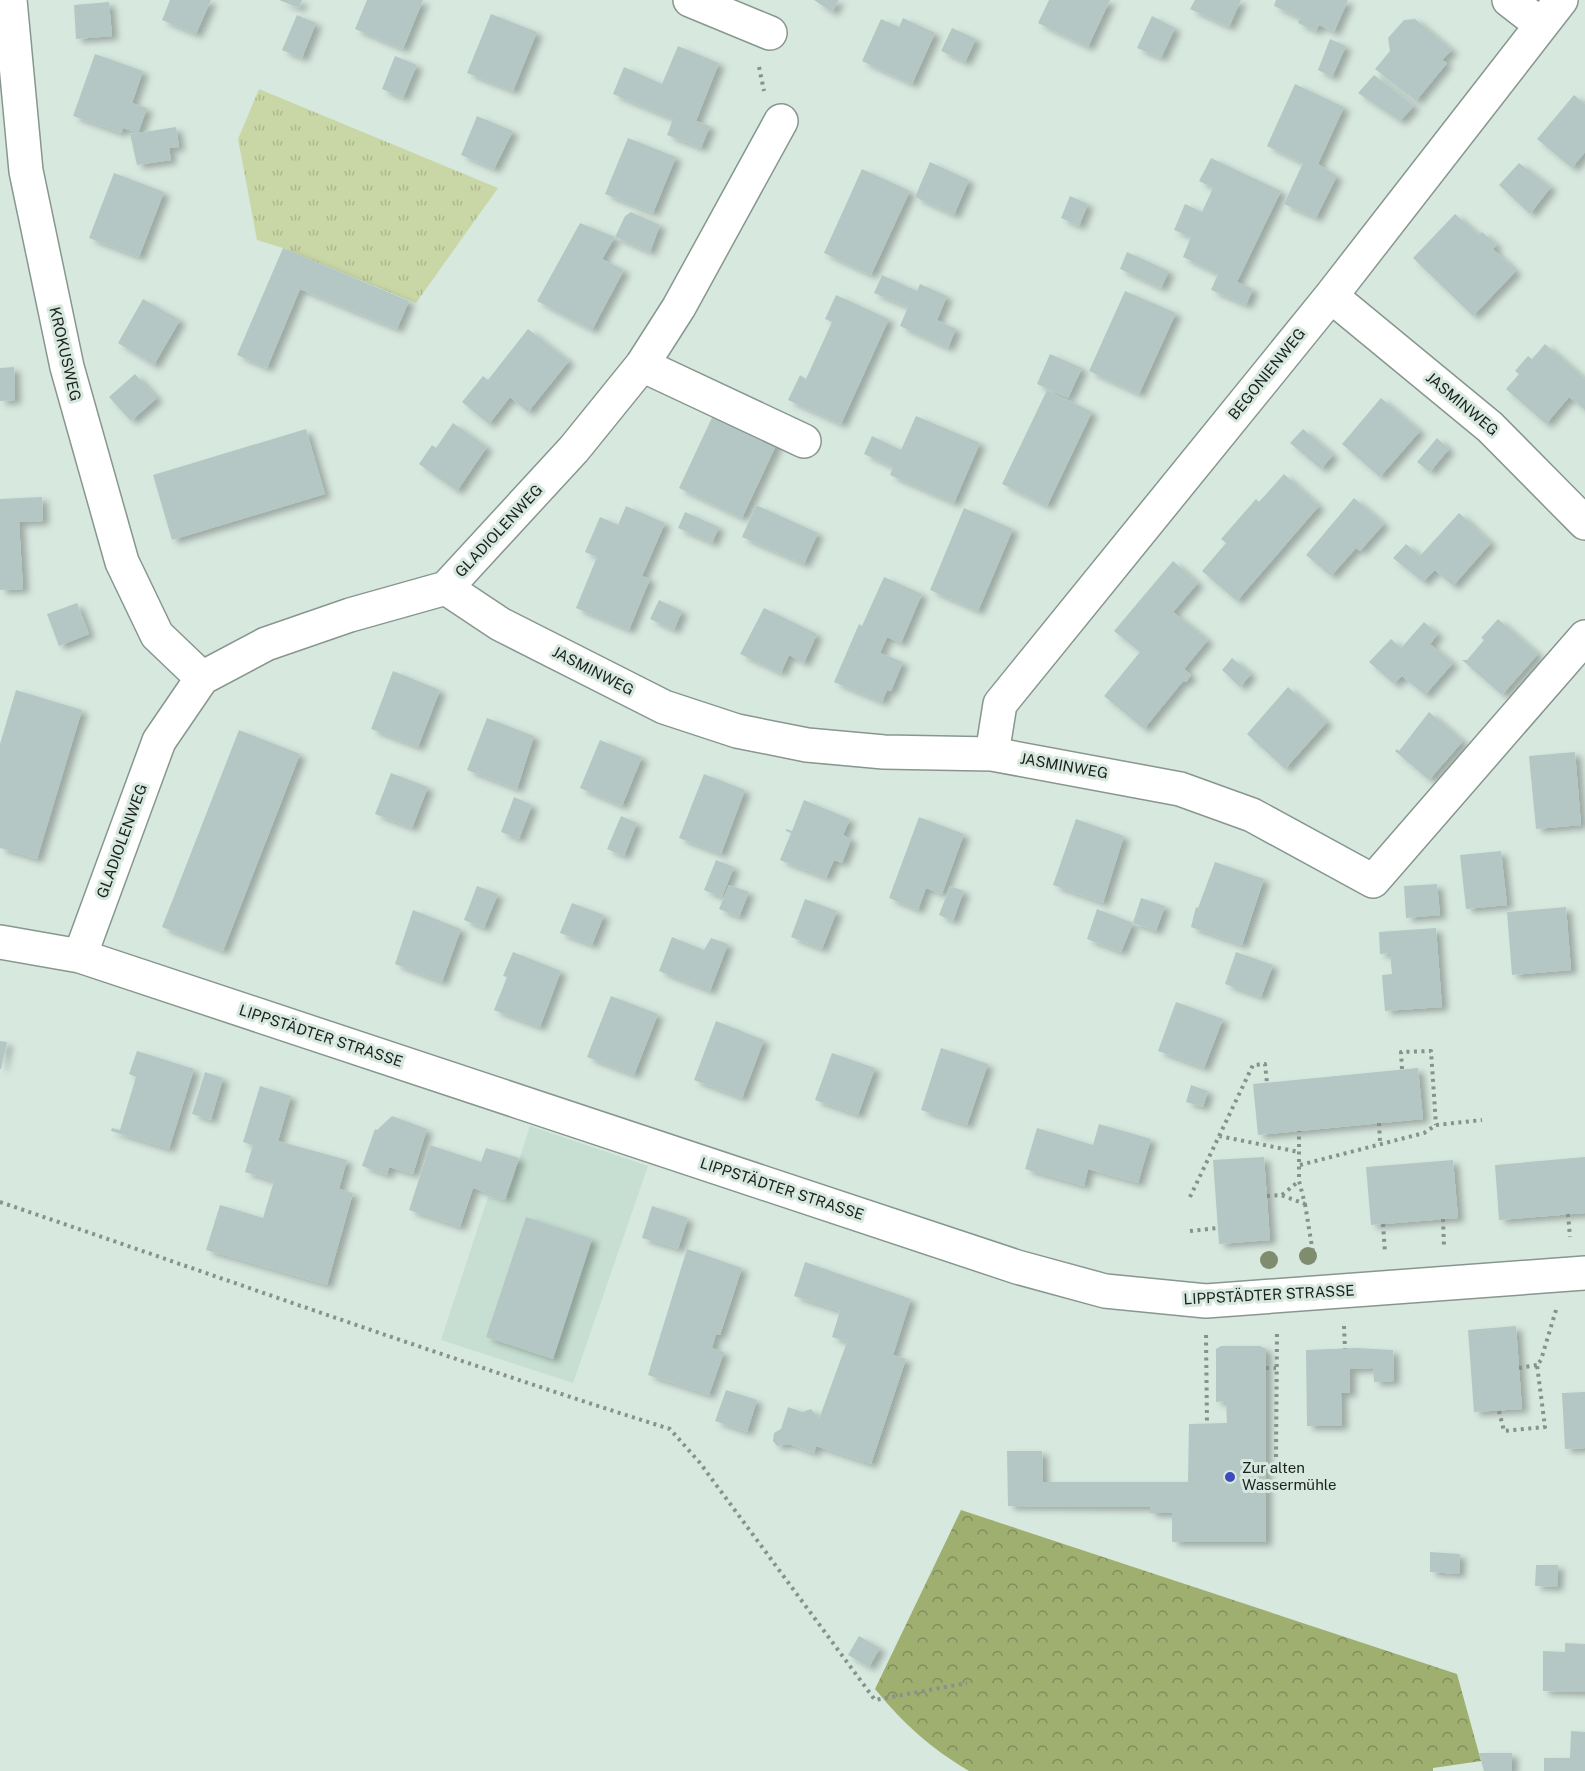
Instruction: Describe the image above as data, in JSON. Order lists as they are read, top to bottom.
{
  "streets": {
    "street": [
      "KROKUSWEG",
      "BEGONIENWEG",
      "JASMINWEG",
      "GLADIOLENWEG",
      "LIPPSTÄDTER STRASSE"
    ]
  },
  "crossings": [
    ["KROKUSWEG", "GLADIOLENWEG"],
    ["BEGONIENWEG", "JASMINWEG"],
    ["JASMINWEG", "GLADIOLENWEG"],
    ["GLADIOLENWEG", "LIPPSTÄDTER STRASSE"]
  ],
  "places": ["Zur alten Wassermühle"]
}
